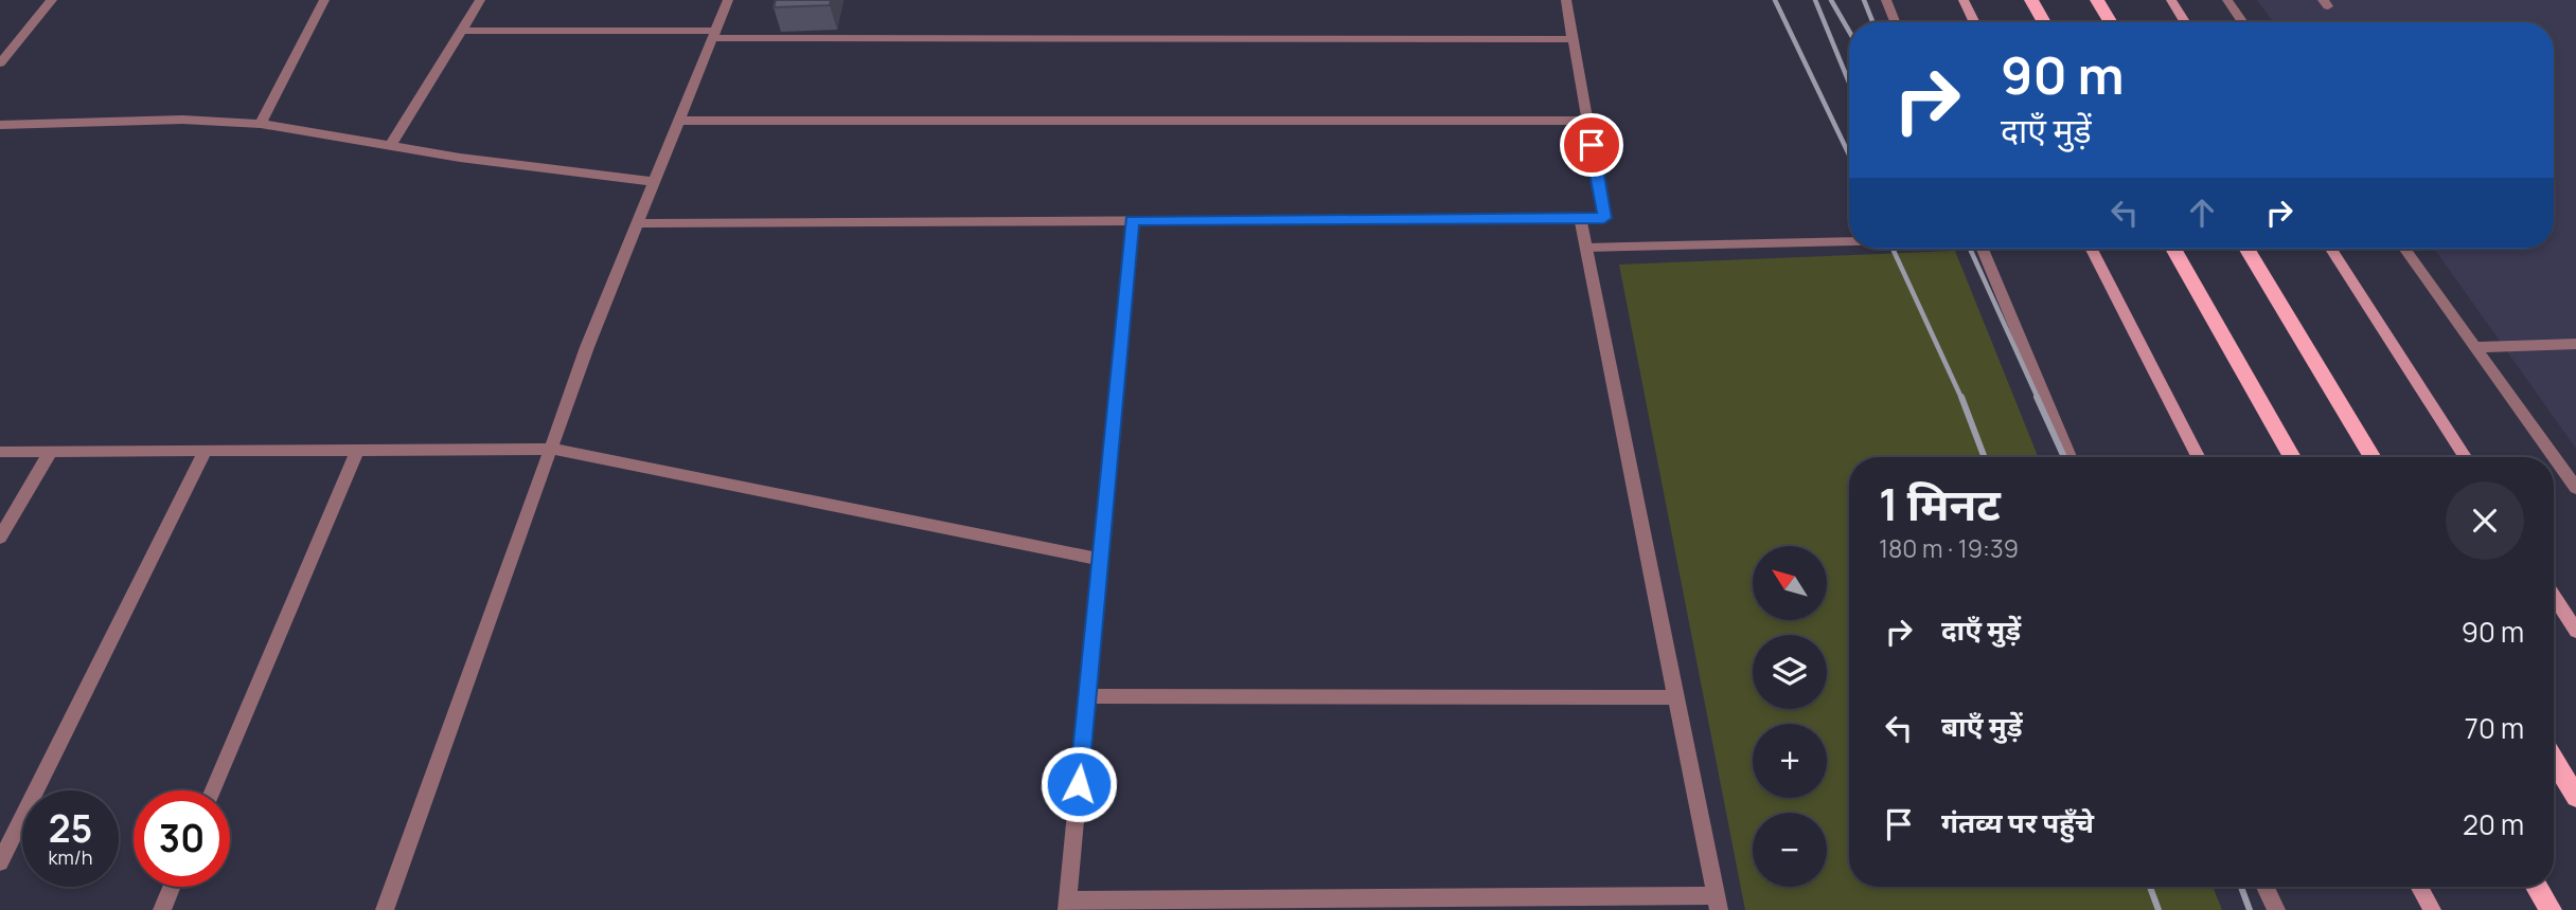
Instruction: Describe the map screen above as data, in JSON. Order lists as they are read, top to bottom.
{
  "north": "top left",
  "page": {
    "turn": ["90 m", "दाएँ मुड़ें"],
    "heading": ["1 मिनट", "180 m · 19:39"],
    "map_buttons": ["+", "−"],
    "list": [
      {
        "name": "दाएँ मुड़ें",
        "value": "90 m"
      },
      {
        "name": "बाएँ मुड़ें",
        "value": "70 m"
      },
      {
        "name": "गंतव्य पर पहुँचे",
        "value": "20 m"
      }
    ],
    "speed": "25 km/h",
    "limit": "30"
  }
}
